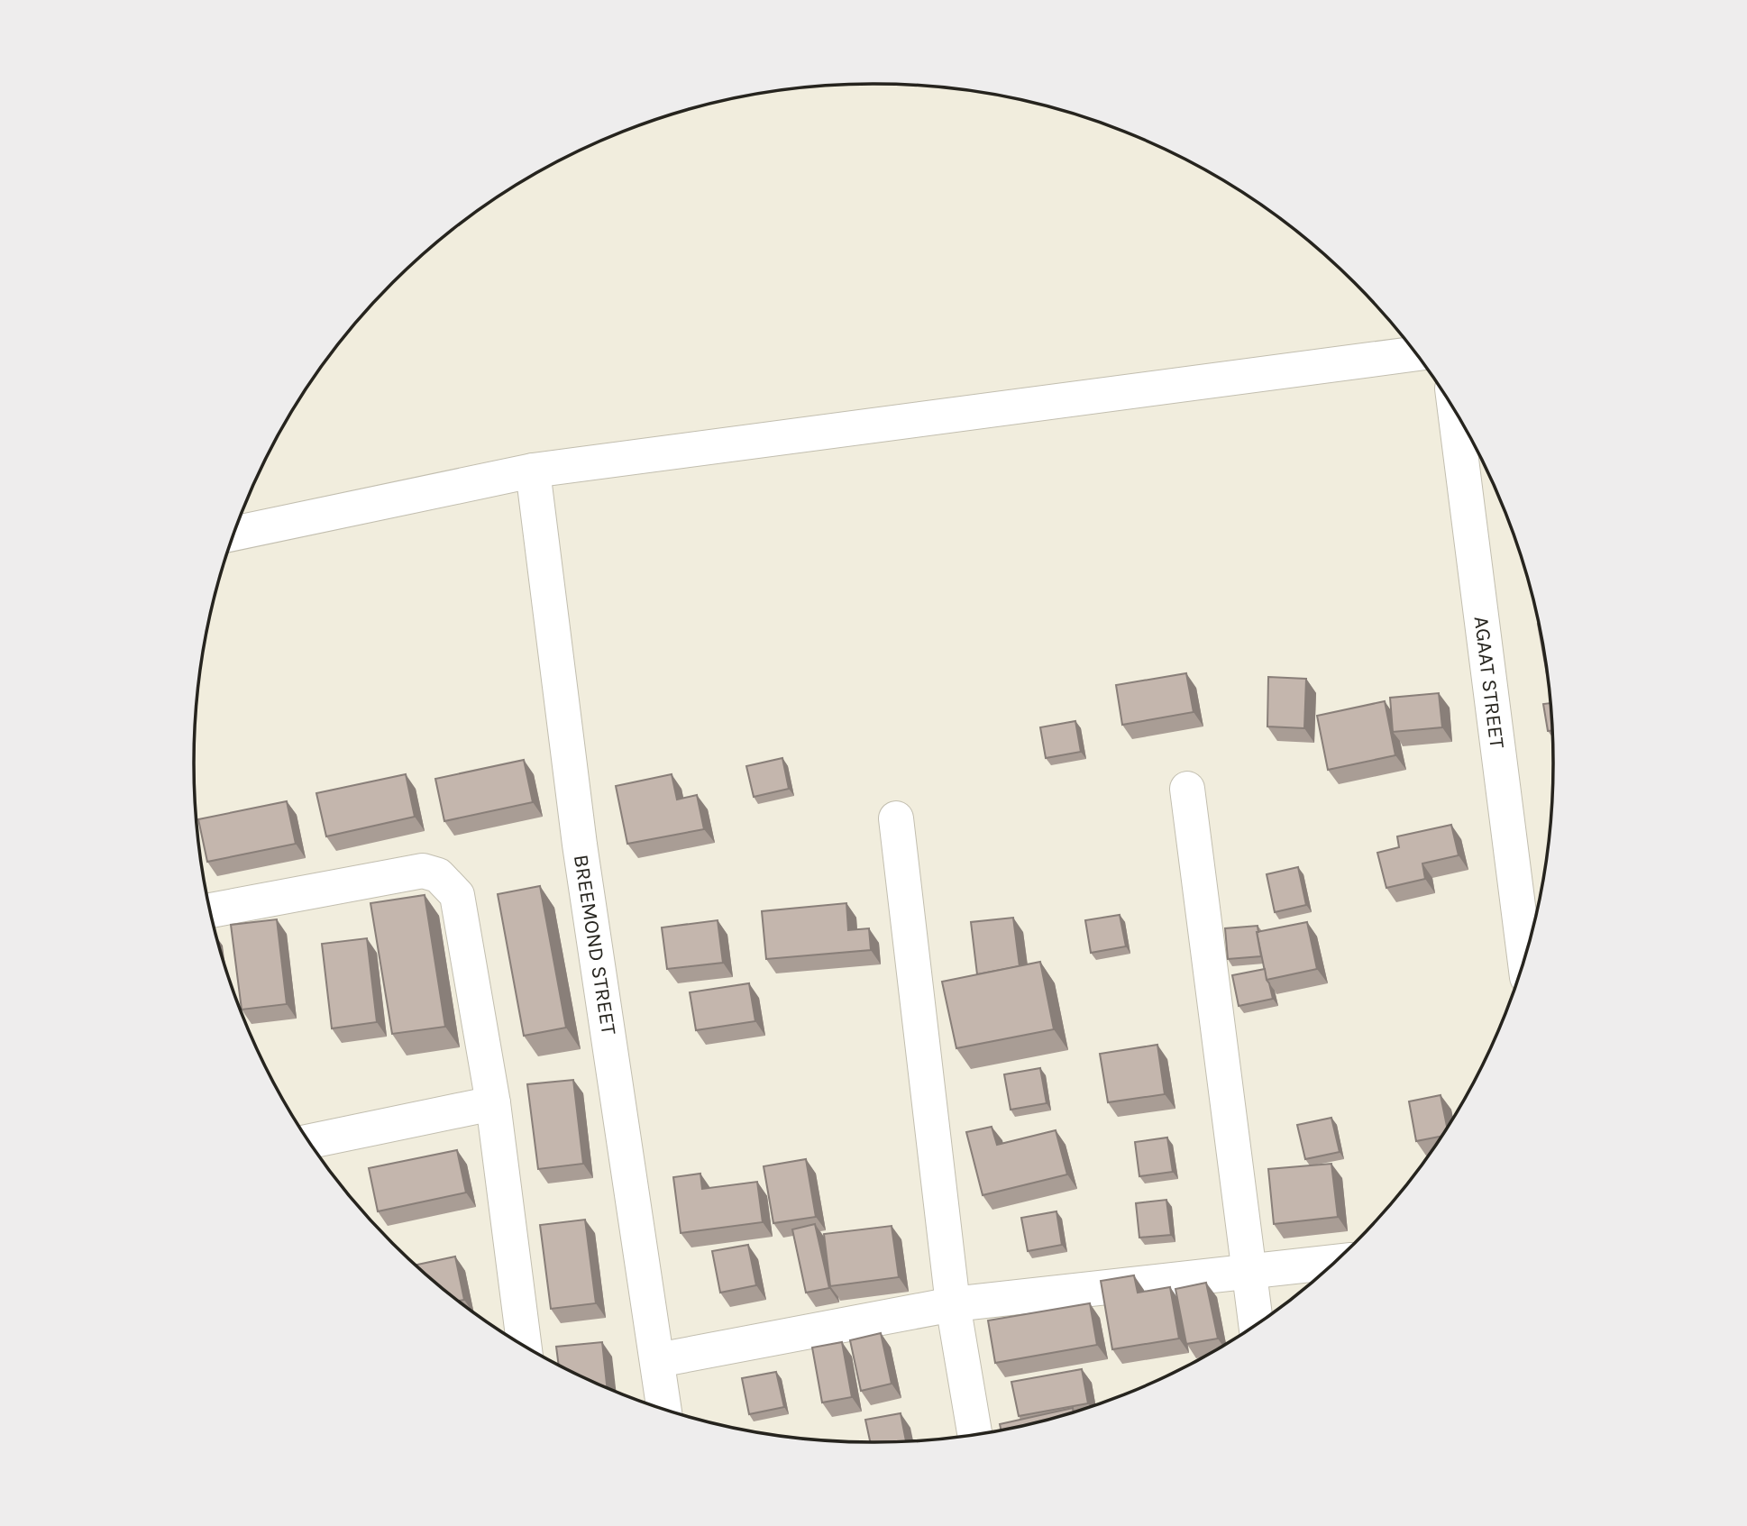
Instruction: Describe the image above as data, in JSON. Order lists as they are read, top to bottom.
{
  "streets": {
    "street": ["AGAAT STREET", "BREEMOND STREET"]
  }
}
